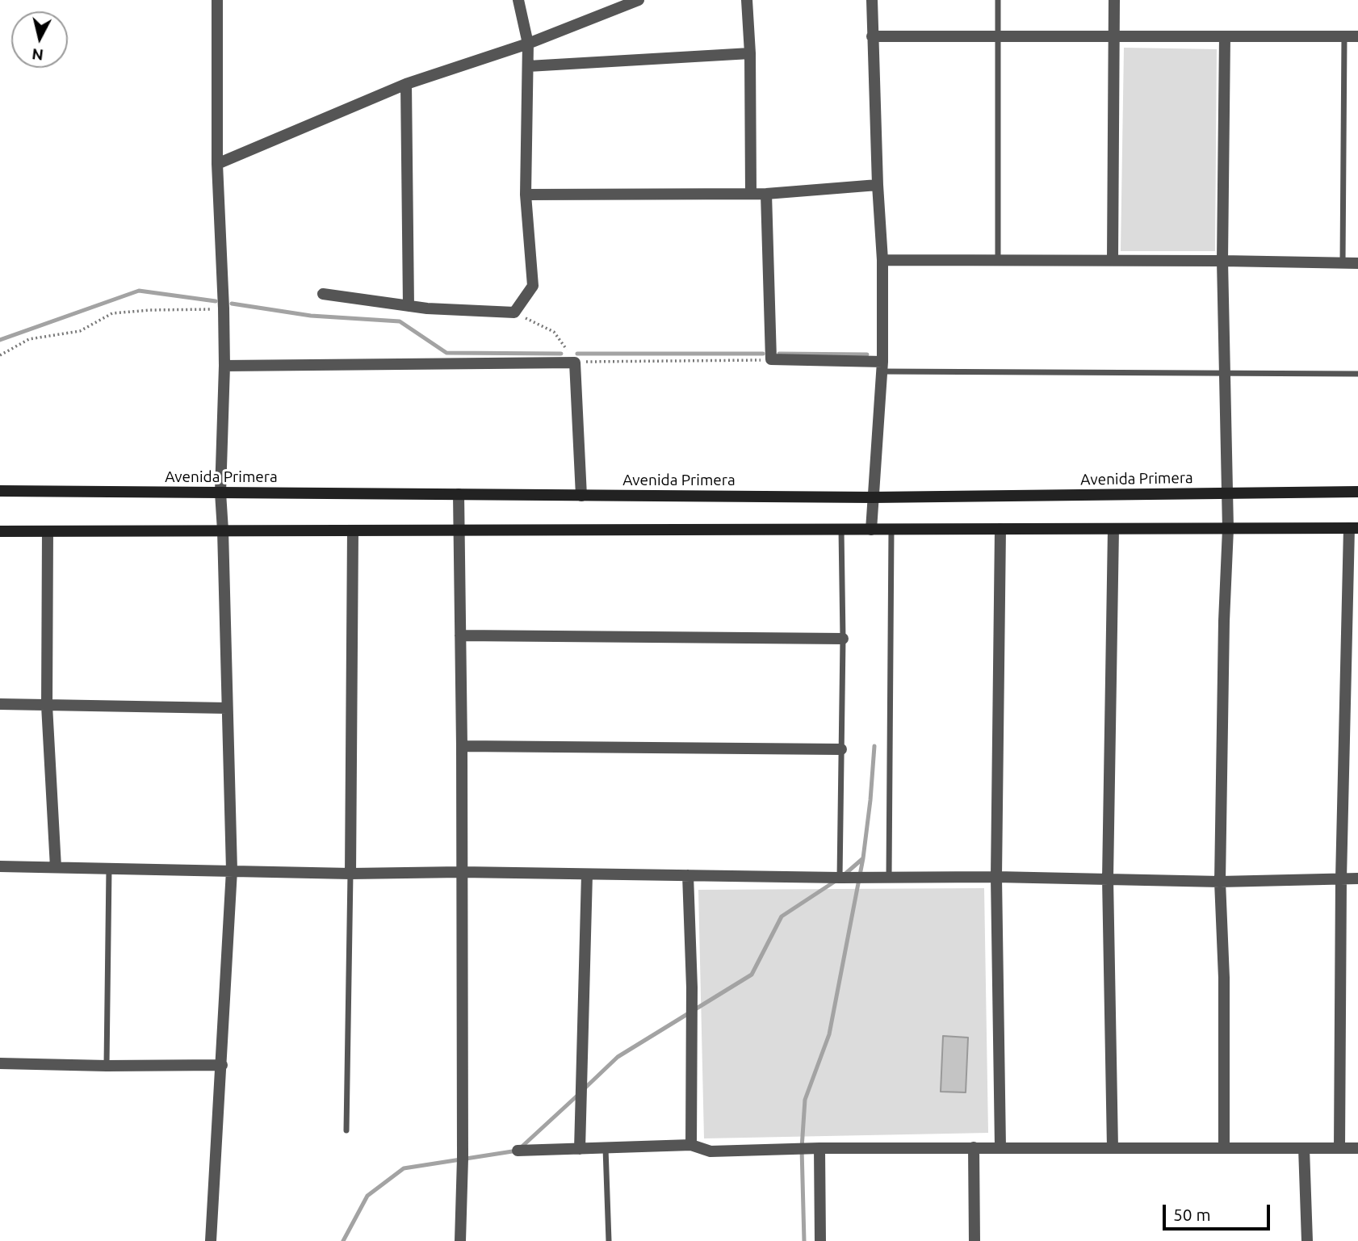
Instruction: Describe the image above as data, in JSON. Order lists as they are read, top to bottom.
{
  "streets": {
    "main road": ["Avenida Primera"]
  },
  "scale_bar": "50 m",
  "north": "bottom"
}
